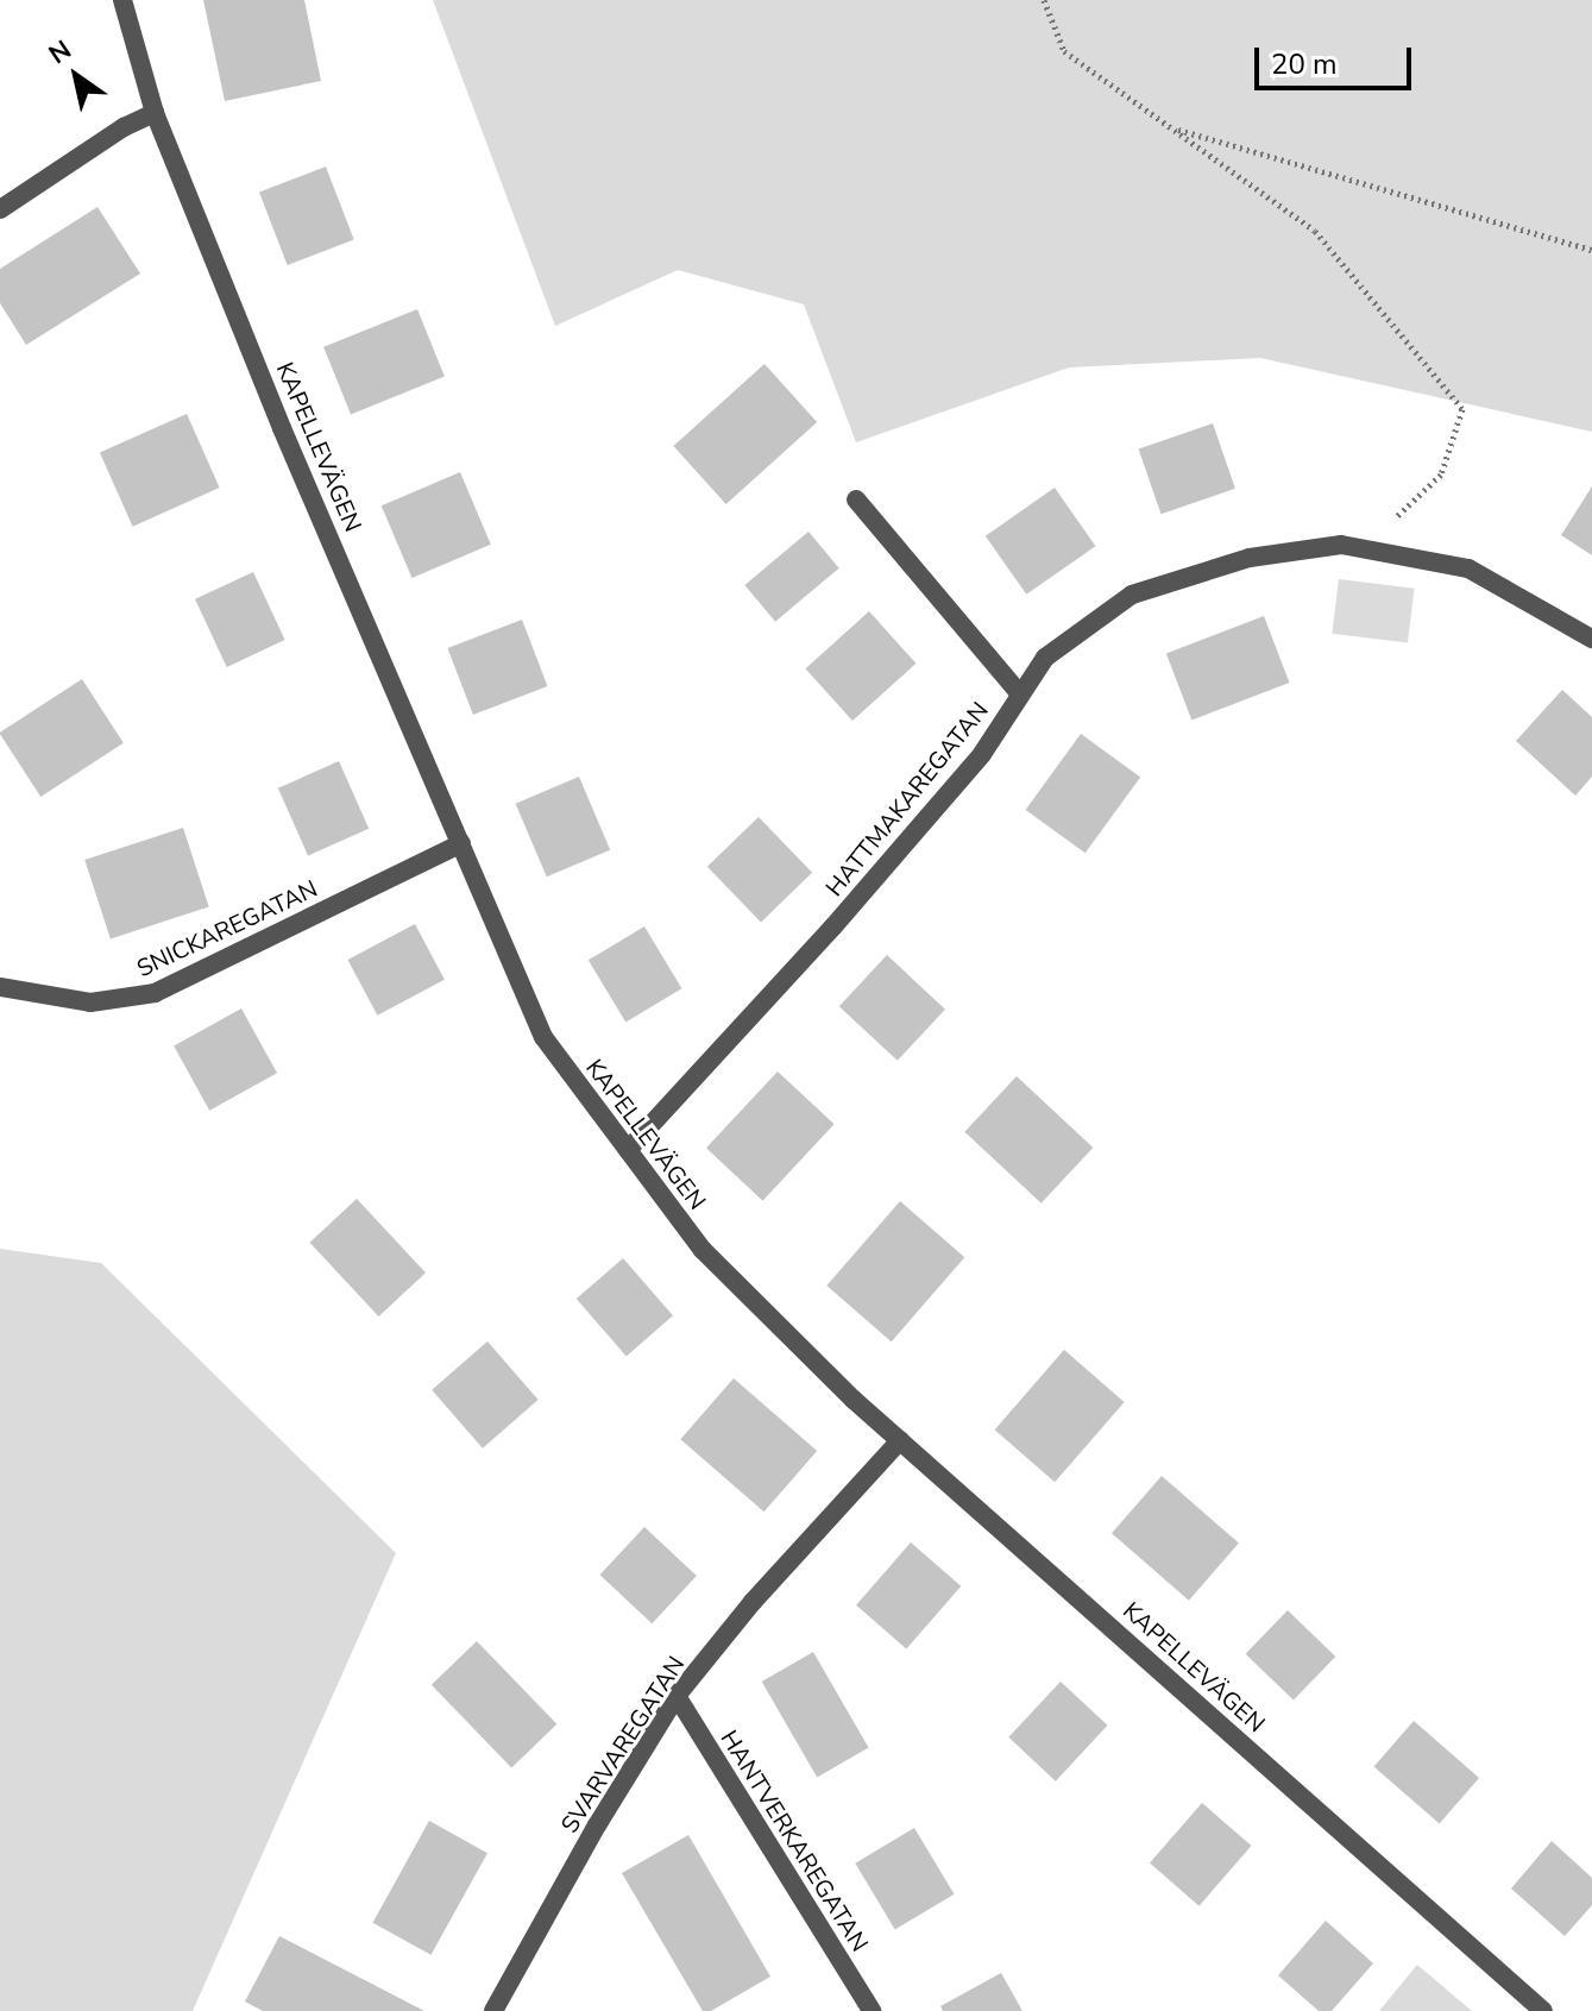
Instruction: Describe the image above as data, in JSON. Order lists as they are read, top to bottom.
{
  "streets": {
    "street": [
      "KAPELLEVÄGEN",
      "HATTMAKAREGATAN",
      "SNICKAREGATAN",
      "SVARVAREGATAN",
      "HANTVERKAREGATAN"
    ]
  },
  "crossings": [
    ["KAPELLEVÄGEN", "HATTMAKAREGATAN"],
    ["KAPELLEVÄGEN", "SNICKAREGATAN"],
    ["KAPELLEVÄGEN", "SVARVAREGATAN"],
    ["SVARVAREGATAN", "HANTVERKAREGATAN"]
  ],
  "scale_bar": "20 m",
  "north": "top left"
}
